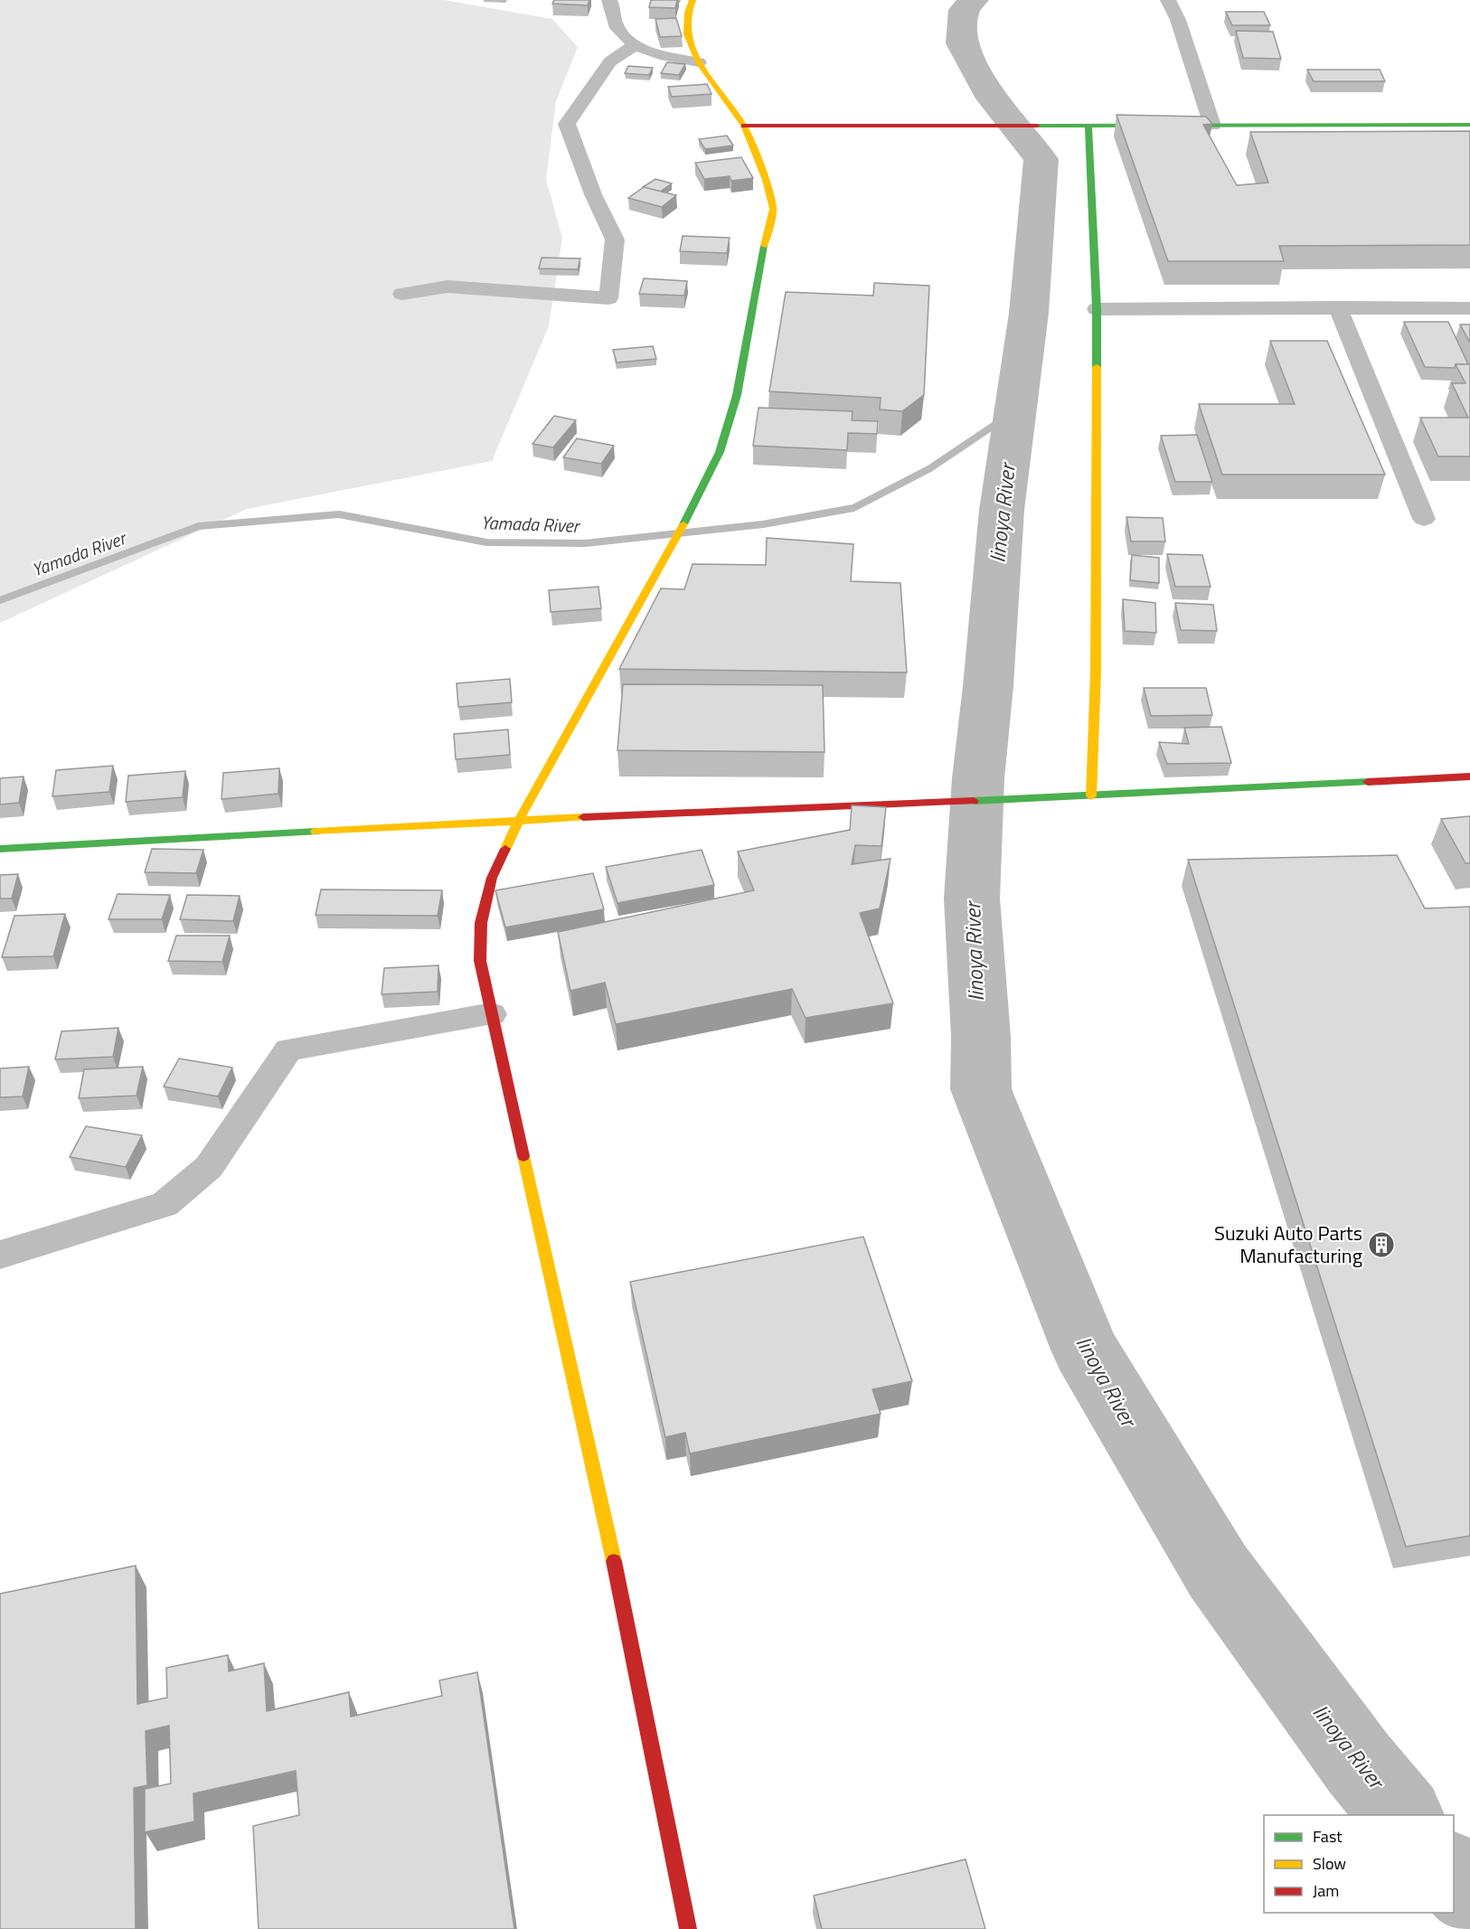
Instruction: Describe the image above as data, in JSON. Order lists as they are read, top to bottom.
{
  "water": ["Iinoya River", "Yamada River"],
  "places": {
    "building": ["Suzuki Auto Parts Manufacturing"]
  },
  "legend": ["Fast", "Slow", "Jam"]
}
